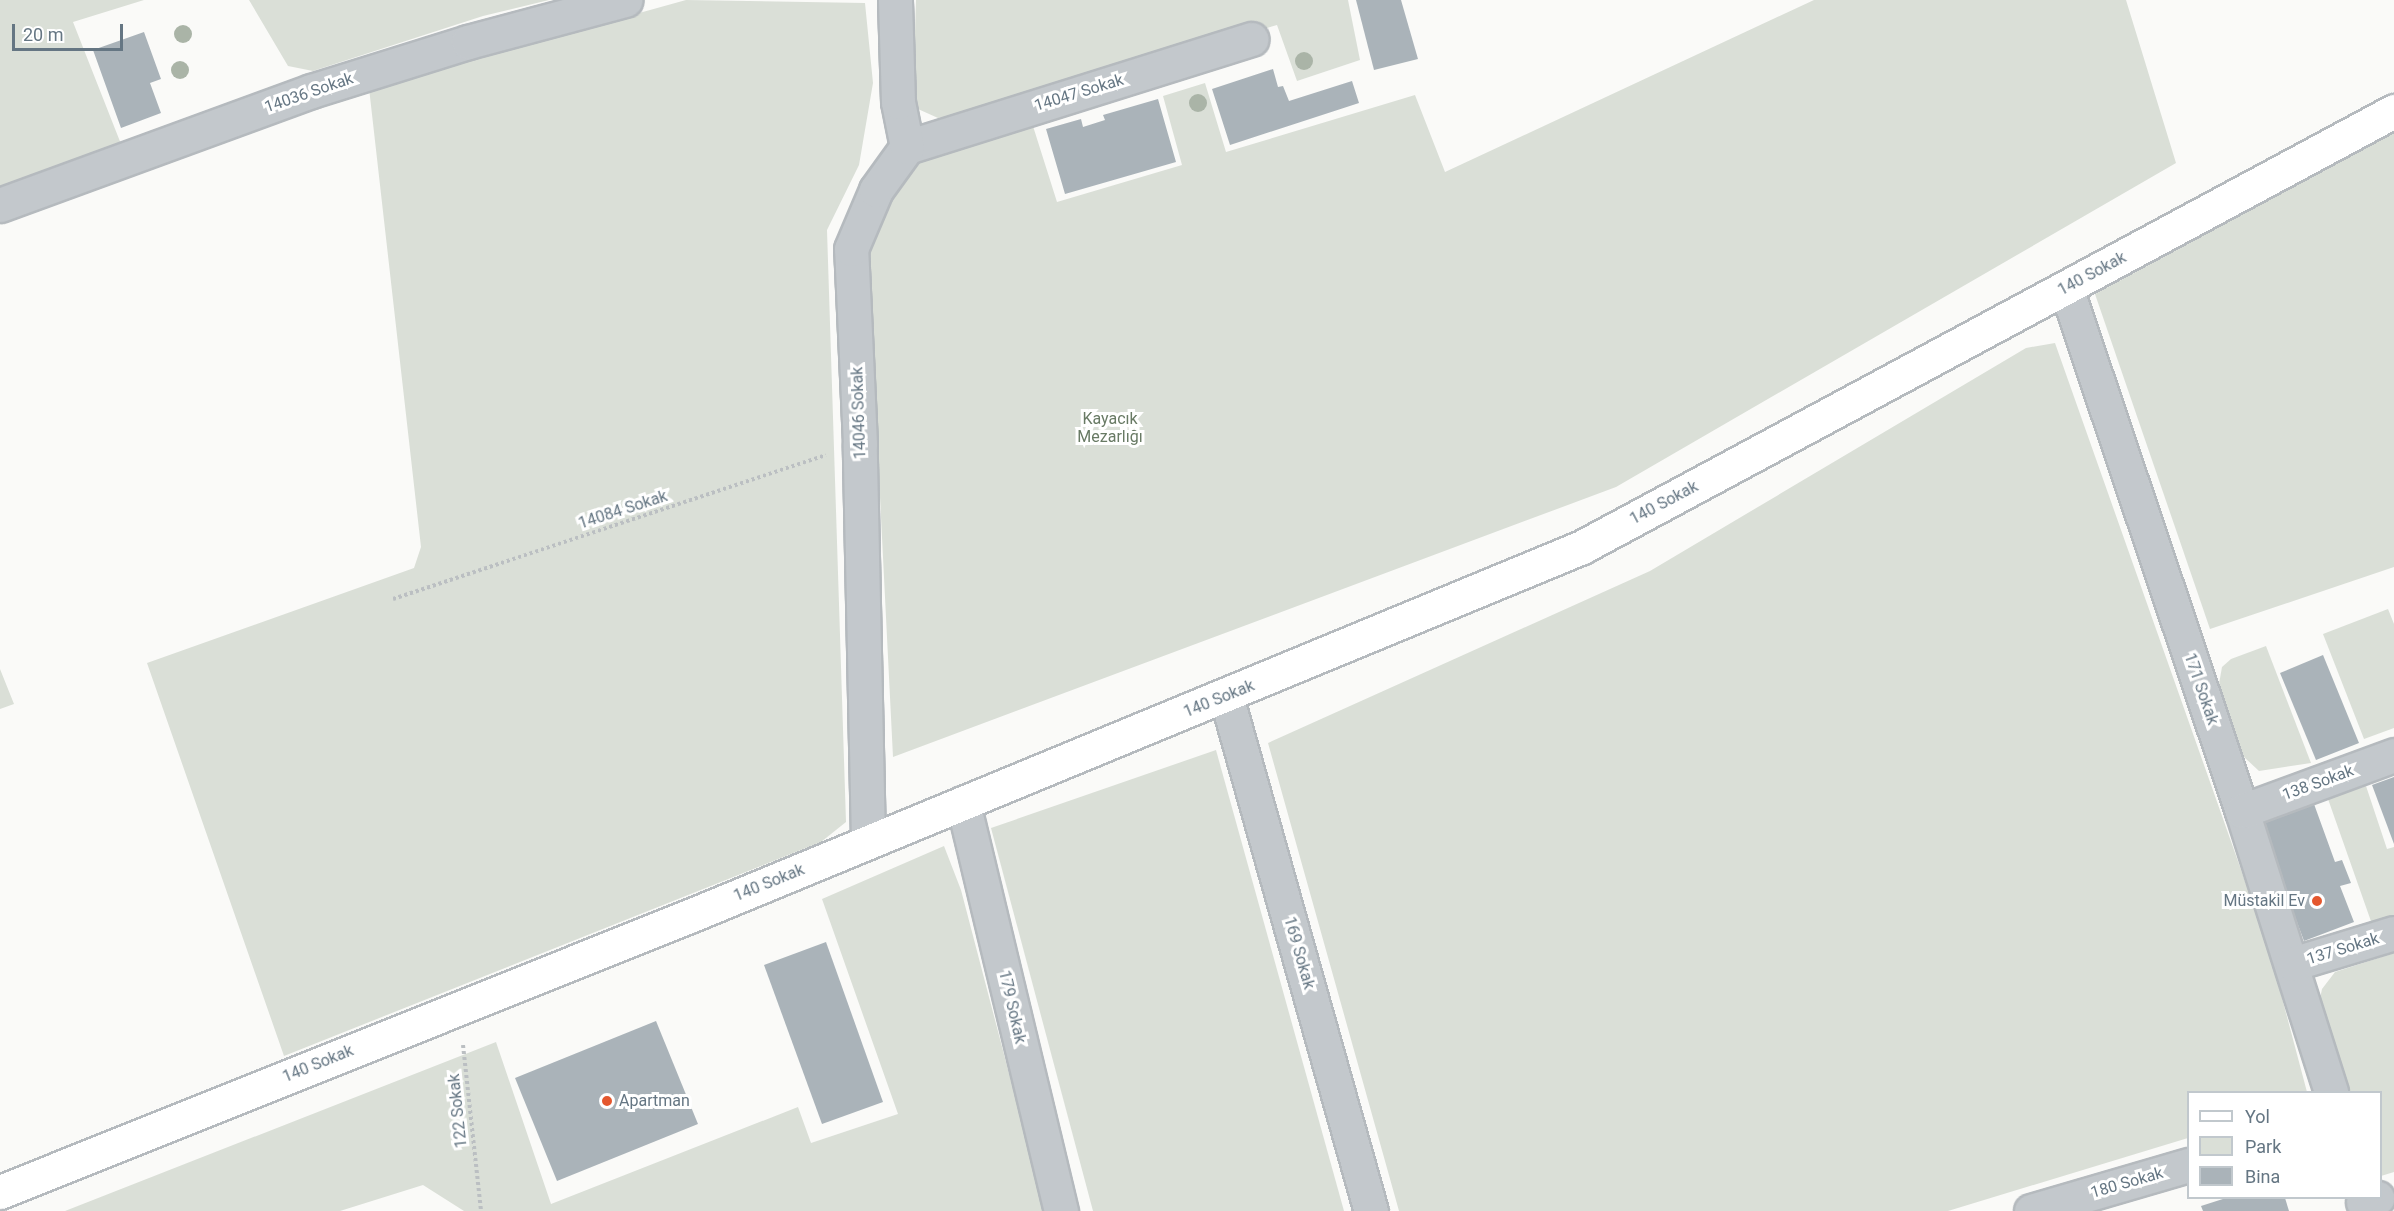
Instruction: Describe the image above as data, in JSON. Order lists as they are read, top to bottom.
{
  "streets": {
    "main road": ["140 Sokak"],
    "street": [
      "14036 Sokak",
      "14047 Sokak",
      "14046 Sokak",
      "171 Sokak",
      "138 Sokak",
      "137 Sokak",
      "169 Sokak",
      "179 Sokak",
      "180 Sokak"
    ],
    "path": ["14084 Sokak", "122 Sokak"]
  },
  "crossings": [
    ["14047 Sokak", "14046 Sokak"],
    ["140 Sokak", "14046 Sokak"],
    ["140 Sokak", "171 Sokak"],
    ["140 Sokak", "169 Sokak"],
    ["140 Sokak", "179 Sokak"],
    ["140 Sokak", "122 Sokak"],
    ["14046 Sokak", "14084 Sokak"],
    ["171 Sokak", "138 Sokak"],
    ["171 Sokak", "137 Sokak"]
  ],
  "parks": ["Kayacık Mezarlığı"],
  "places": ["Müstakil Ev", "Apartman"],
  "legend": ["Yol", "Park", "Bina"],
  "scale_bar": "20 m"
}
